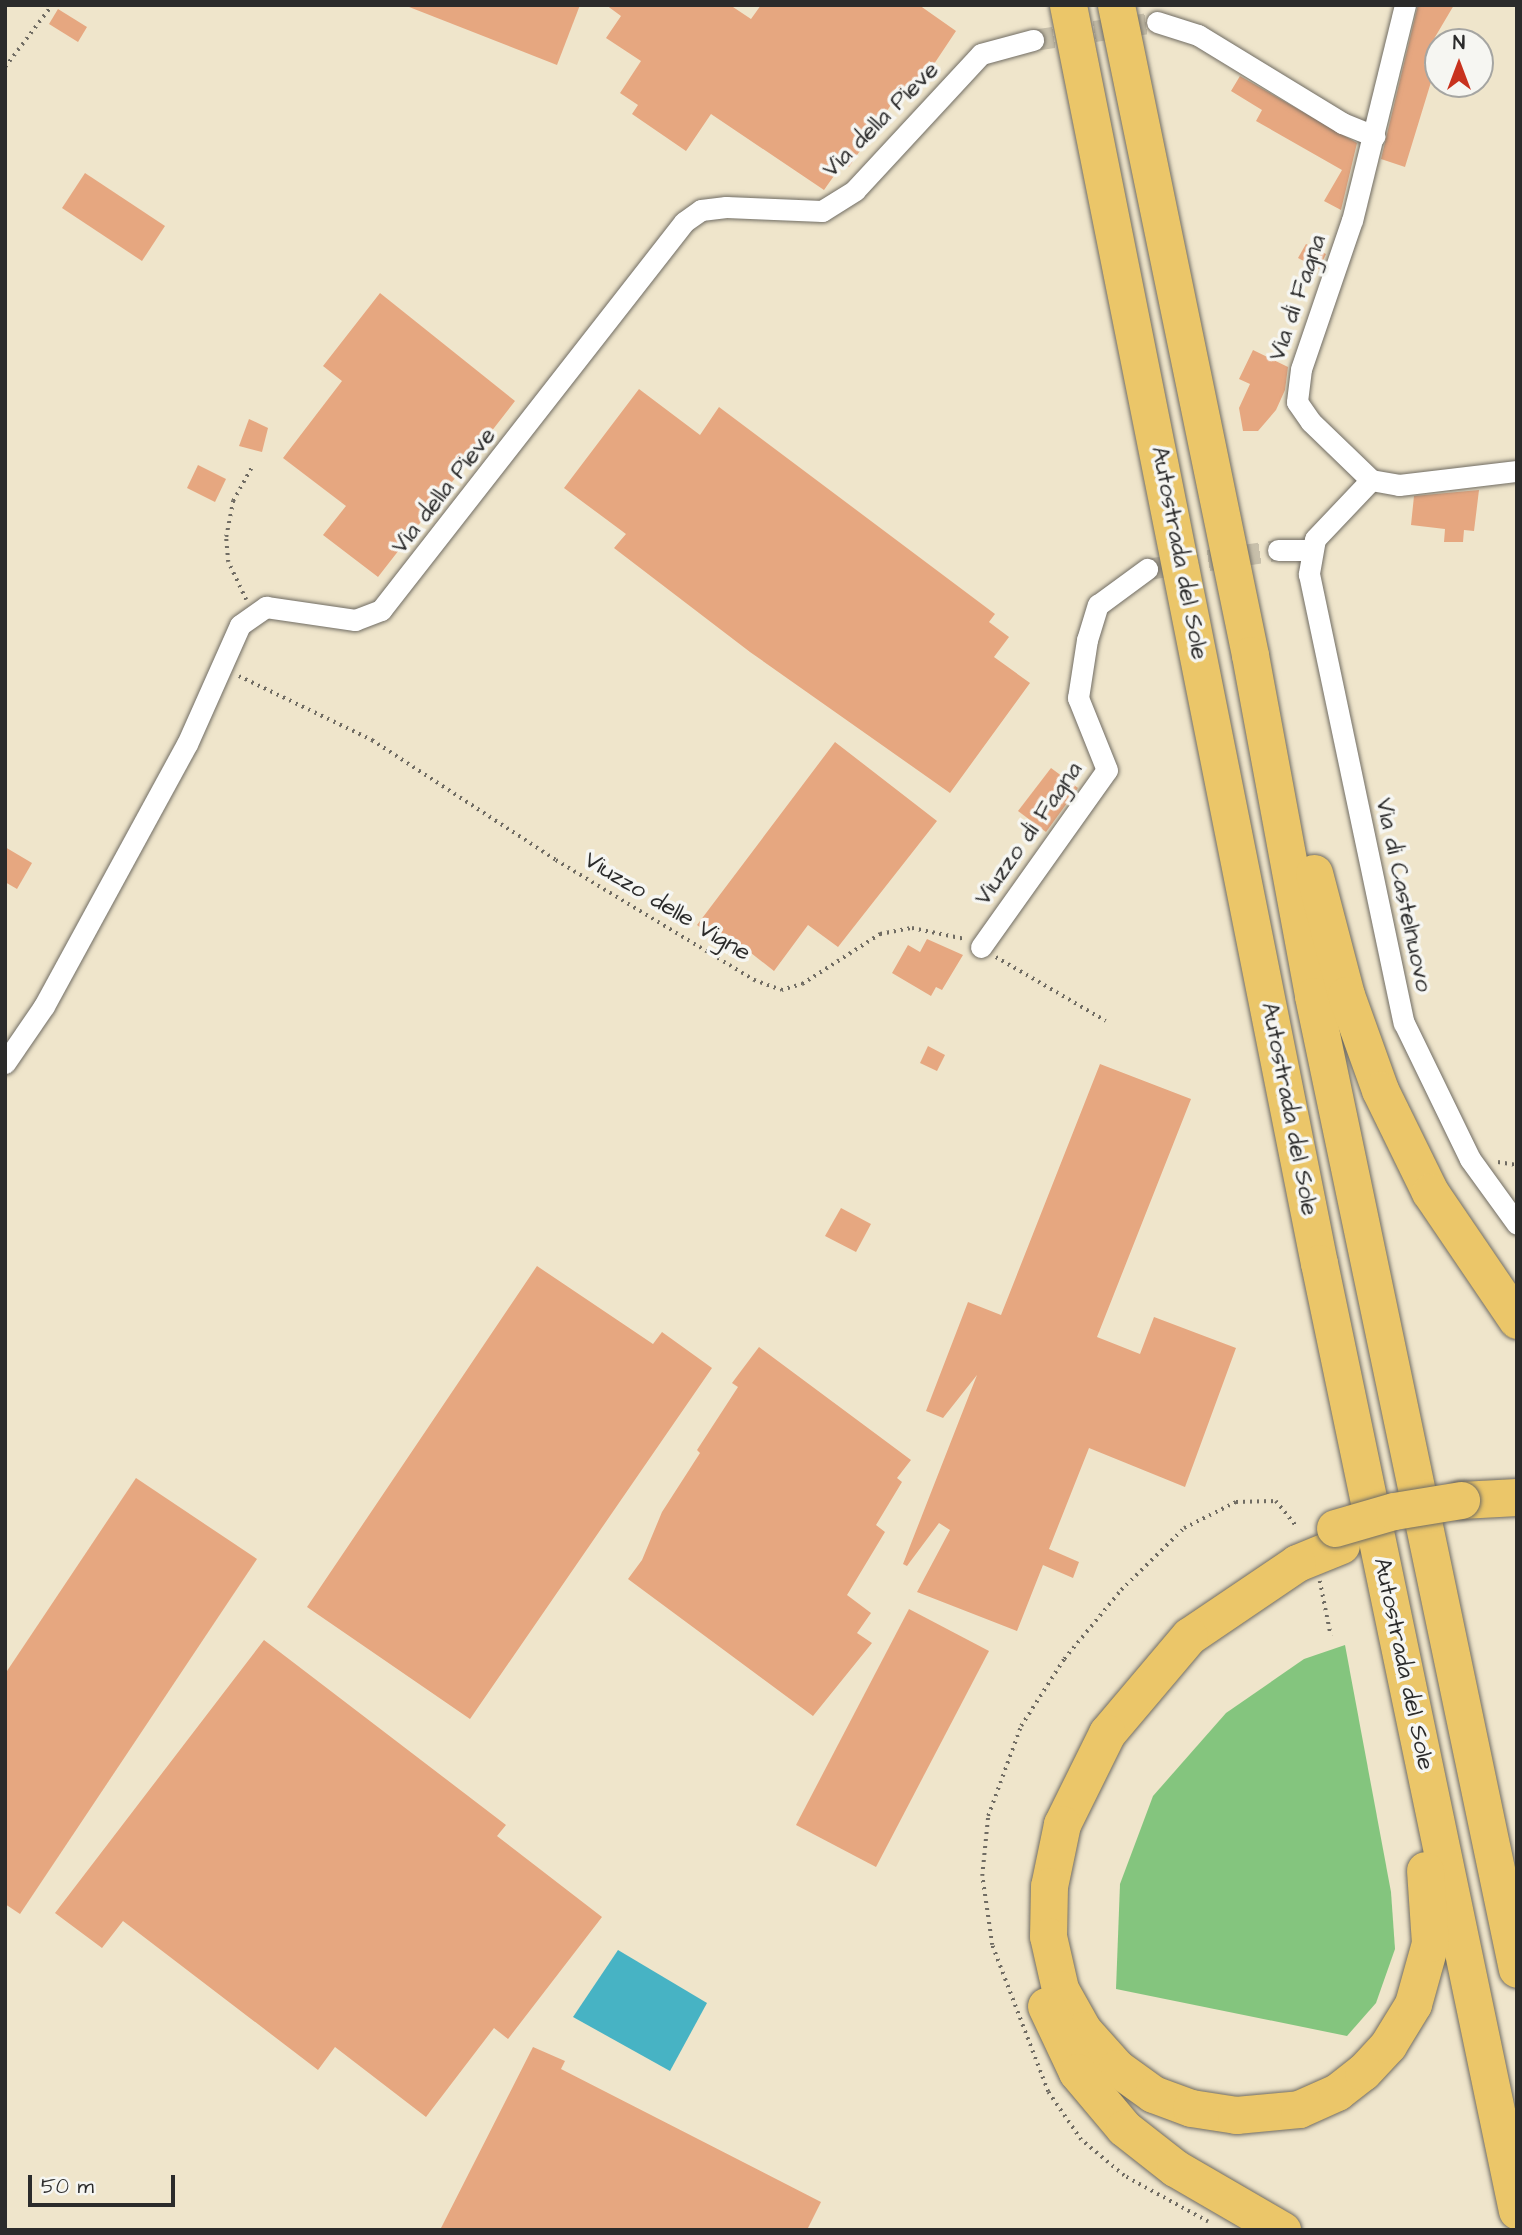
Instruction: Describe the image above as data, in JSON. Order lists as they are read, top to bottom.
{
  "streets": {
    "highway": ["Autostrada del Sole"],
    "street": [
      "Via della Pieve",
      "Via di Fagna",
      "Viuzzo di Fagna",
      "Via di Castelnuovo"
    ],
    "path": ["Viuzzo delle Vigne"]
  },
  "crossings": [
    ["Viuzzo di Fagna", "Viuzzo delle Vigne"]
  ],
  "scale_bar": "50 m",
  "north": "top"
}
